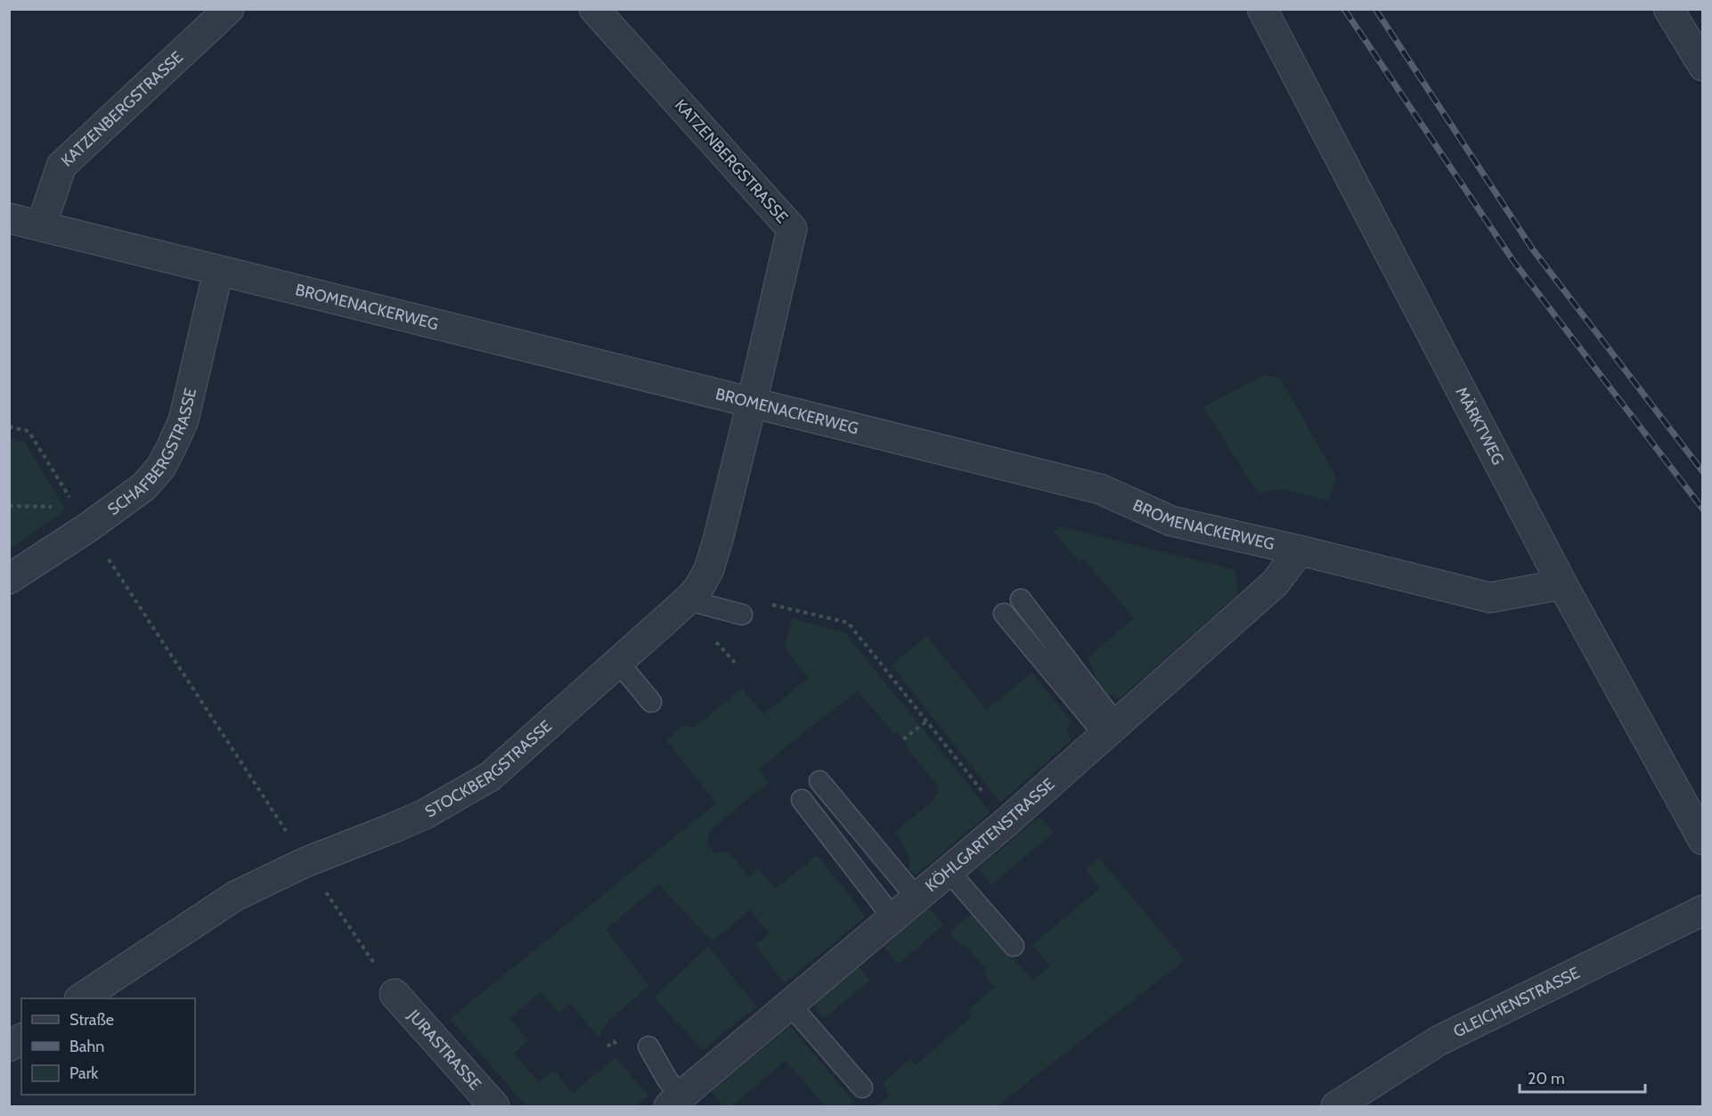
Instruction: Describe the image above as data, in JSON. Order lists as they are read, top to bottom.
{
  "streets": {
    "street": [
      "KATZENBERGSTRASSE",
      "BROMENACKERWEG",
      "MÄRKTWEG",
      "SCHAFBERGSTRASSE",
      "STOCKBERGSTRASSE",
      "KÖHLGARTENSTRASSE",
      "GLEICHENSTRASSE",
      "JURASTRASSE"
    ]
  },
  "crossings": [
    ["KATZENBERGSTRASSE", "BROMENACKERWEG"],
    ["KATZENBERGSTRASSE", "STOCKBERGSTRASSE"],
    ["BROMENACKERWEG", "MÄRKTWEG"],
    ["BROMENACKERWEG", "SCHAFBERGSTRASSE"],
    ["BROMENACKERWEG", "STOCKBERGSTRASSE"],
    ["BROMENACKERWEG", "KÖHLGARTENSTRASSE"]
  ],
  "legend": ["Straße", "Bahn", "Park"],
  "scale_bar": "20 m"
}
